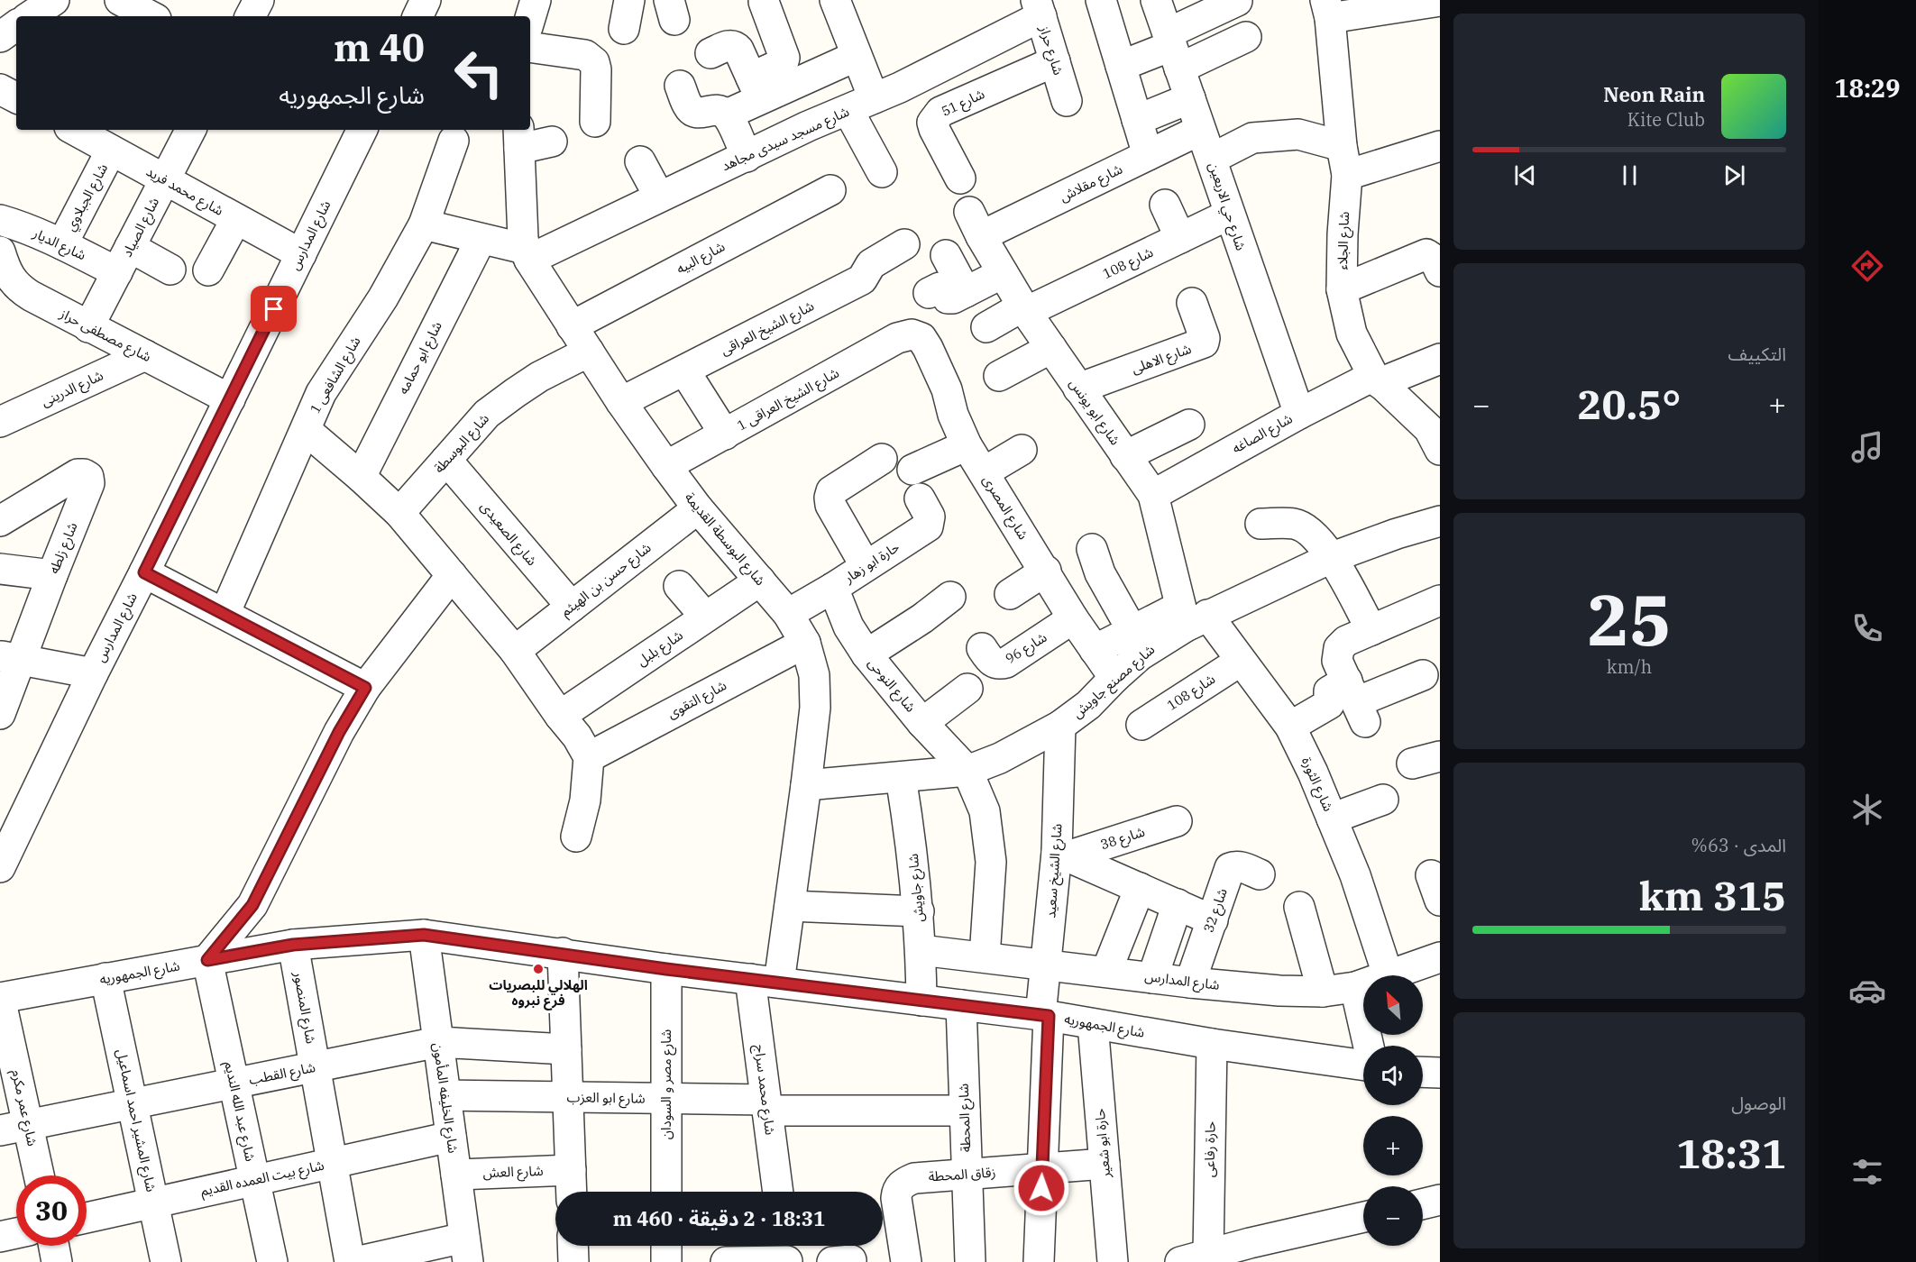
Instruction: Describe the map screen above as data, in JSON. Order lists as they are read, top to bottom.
{
  "streets": {
    "street": [
      "شارع حراز",
      "شارع 51",
      "شارع مسجد سيدى مجاهد",
      "شارع مقلاش",
      "شارع محمد فريد",
      "شارع الجبلاوي",
      "شارع حي الاربعين",
      "شارع الصياد",
      "شارع المدارس",
      "شارع الجلاء",
      "شارع الديار",
      "شارع البيه",
      "شارع 108",
      "شارع الشيخ العراقى",
      "شارع مصطفى حراز",
      "شارع ابو حمامه",
      "شارع الاهلى",
      "شارع الشافعى 1",
      "شارع الدرينى",
      "شارع الشيخ العراقى 1",
      "شارع ابو يونس",
      "شارع الصاغه",
      "شارع البوسطة",
      "شارع المصرى",
      "شارع الصعيدى",
      "شارع البوسطة القديمة",
      "شارع زلطه",
      "حارة ابو زهار",
      "شارع حسن بن الهيثم",
      "شارع بلبل",
      "شارع 96",
      "شارع مصنع جاويش",
      "شارع النوحى",
      "شارع التقوى",
      "شارع الثورة",
      "شارع 38",
      "شارع الشيخ سعيد",
      "شارع جاويش",
      "شارع 32",
      "شارع الجمهوريه",
      "شارع المنصور",
      "شارع القطب",
      "شارع مصر و السودان",
      "شارع محمد سراج",
      "شارع الخليفه المأمون",
      "شارع ابو العزب",
      "شارع عمر مكرم",
      "شارع عبد الله النديم",
      "شارع المحطة",
      "شارع المشير احمد اسماعيل",
      "حارة ابو شعير",
      "حارة رفاعى",
      "شارع العش",
      "زقاق المحطة",
      "شارع بيت العمده القديم"
    ]
  },
  "crossings": [
    ["شارع حراز", "شارع 51"],
    ["شارع حراز", "شارع مسجد سيدى مجاهد"],
    ["شارع مسجد سيدى مجاهد", "شارع البوسطة القديمة"],
    ["شارع مقلاش", "شارع حي الاربعين"],
    ["شارع مقلاش", "شارع ابو يونس"],
    ["شارع محمد فريد", "شارع الجبلاوي"],
    ["شارع محمد فريد", "شارع الصياد"],
    ["شارع محمد فريد", "شارع المدارس"],
    ["شارع الجبلاوي", "شارع الديار"],
    ["شارع حي الاربعين", "شارع 108"],
    ["شارع حي الاربعين", "شارع الصاغه"],
    ["شارع الصياد", "شارع الديار"],
    ["شارع الصياد", "شارع مصطفى حراز"],
    ["شارع المدارس", "شارع مصطفى حراز"],
    ["شارع المدارس", "شارع الثورة"],
    ["شارع المدارس", "شارع الشيخ سعيد"],
    ["شارع المدارس", "شارع جاويش"],
    ["شارع المدارس", "شارع 32"],
    ["شارع الجلاء", "شارع الصاغه"],
    ["شارع البيه", "شارع البوسطة القديمة"],
    ["شارع 108", "شارع ابو يونس"],
    ["شارع 108", "شارع الثورة"],
    ["شارع الشيخ العراقى", "شارع البوسطة القديمة"],
    ["شارع مصطفى حراز", "شارع الدرينى"],
    ["شارع الاهلى", "شارع ابو يونس"],
    ["شارع الشيخ العراقى 1", "شارع المصرى"],
    ["شارع الشيخ العراقى 1", "شارع البوسطة القديمة"],
    ["شارع ابو يونس", "شارع الصاغه"],
    ["شارع ابو يونس", "شارع مصنع جاويش"],
    ["شارع ابو يونس", "شارع الثورة"],
    ["شارع البوسطة", "شارع الصعيدى"],
    ["شارع البوسطة", "شارع البوسطة القديمة"],
    ["شارع المصرى", "شارع 96"],
    ["شارع المصرى", "شارع مصنع جاويش"],
    ["شارع الصعيدى", "شارع حسن بن الهيثم"],
    ["شارع البوسطة القديمة", "حارة ابو زهار"],
    ["شارع البوسطة القديمة", "شارع حسن بن الهيثم"],
    ["شارع البوسطة القديمة", "شارع بلبل"],
    ["شارع البوسطة القديمة", "شارع مصنع جاويش"],
    ["شارع البوسطة القديمة", "شارع التقوى"],
    ["شارع البوسطة القديمة", "شارع الجمهوريه"],
    ["حارة ابو زهار", "شارع النوحى"],
    ["شارع مصنع جاويش", "شارع النوحى"],
    ["شارع مصنع جاويش", "شارع الثورة"],
    ["شارع مصنع جاويش", "شارع الشيخ سعيد"],
    ["شارع مصنع جاويش", "شارع جاويش"],
    ["شارع 38", "شارع الشيخ سعيد"],
    ["شارع الشيخ سعيد", "شارع الجمهوريه"],
    ["شارع الشيخ سعيد", "زقاق المحطة"],
    ["شارع جاويش", "شارع الجمهوريه"],
    ["شارع الجمهوريه", "شارع المنصور"],
    ["شارع الجمهوريه", "شارع مصر و السودان"],
    ["شارع الجمهوريه", "شارع محمد سراج"],
    ["شارع الجمهوريه", "شارع الخليفه المأمون"],
    ["شارع الجمهوريه", "شارع عمر مكرم"],
    ["شارع الجمهوريه", "شارع عبد الله النديم"],
    ["شارع الجمهوريه", "شارع المحطة"],
    ["شارع الجمهوريه", "شارع المشير احمد اسماعيل"],
    ["شارع الجمهوريه", "حارة ابو شعير"],
    ["شارع الجمهوريه", "حارة رفاعى"],
    ["شارع المنصور", "شارع القطب"],
    ["شارع المنصور", "شارع بيت العمده القديم"],
    ["شارع القطب", "شارع الخليفه المأمون"],
    ["شارع القطب", "شارع عمر مكرم"],
    ["شارع القطب", "شارع عبد الله النديم"],
    ["شارع القطب", "شارع المشير احمد اسماعيل"],
    ["شارع مصر و السودان", "شارع ابو العزب"],
    ["شارع محمد سراج", "شارع ابو العزب"],
    ["شارع الخليفه المأمون", "شارع ابو العزب"],
    ["شارع الخليفه المأمون", "شارع العش"],
    ["شارع الخليفه المأمون", "شارع بيت العمده القديم"],
    ["شارع ابو العزب", "شارع المحطة"],
    ["شارع عبد الله النديم", "شارع بيت العمده القديم"],
    ["شارع المحطة", "زقاق المحطة"],
    ["شارع المشير احمد اسماعيل", "شارع بيت العمده القديم"],
    ["حارة ابو شعير", "زقاق المحطة"]
  ],
  "places": ["الهلالي للبصريات فرع نبروه"],
  "north": "top left",
  "page": {
    "tabs": "18:29",
    "turn": ["40 m", "شارع الجمهوريه"],
    "song": ["Neon Rain", "Kite Club"],
    "tile": [
      "التكييف",
      ["25", "km/h"],
      ["المدى · 63%", "315 km"],
      ["الوصول", "18:31"]
    ],
    "heat": ["−", "20.5°", "+"],
    "map_buttons": ["+", "−"],
    "limit": "30",
    "trip": "18:31 · 2 دقيقة · 460 m"
  }
}
